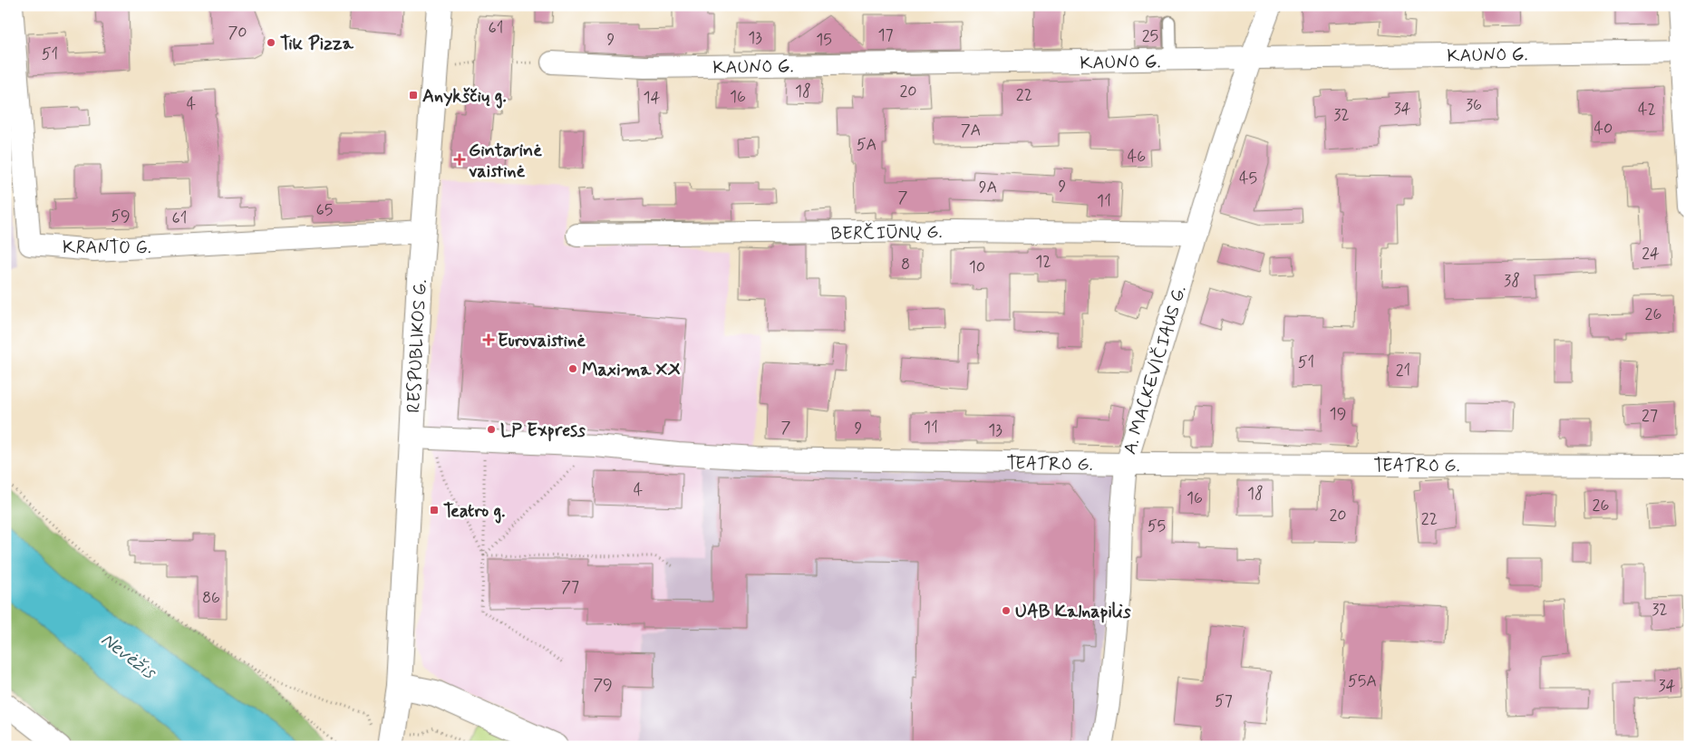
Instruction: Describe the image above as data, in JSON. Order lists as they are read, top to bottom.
{
  "streets": {
    "main road": ["RESPUBLIKOS G."],
    "street": [
      "KAUNO G.",
      "BERČIŪNŲ G.",
      "KRANTO G.",
      "A. MACKEVIČIAUS G.",
      "TEATRO G."
    ]
  },
  "crossings": [
    ["KAUNO G.", "A. MACKEVIČIAUS G."],
    ["BERČIŪNŲ G.", "A. MACKEVIČIAUS G."],
    ["KRANTO G.", "RESPUBLIKOS G."],
    ["RESPUBLIKOS G.", "TEATRO G."],
    ["A. MACKEVIČIAUS G.", "TEATRO G."]
  ],
  "water": ["Nevėžis"],
  "places": {
    "other": [
      "Tik Pizza",
      "Maxima XX",
      "LP Express",
      "UAB Kalnapilis"
    ],
    "transit": ["Anykščių g.", "Teatro g."],
    "health": ["Gintarinė vaistinė", "Eurovaistinė"]
  },
  "house_numbers": [
    "61",
    "70",
    "17",
    "25",
    "13",
    "9",
    "15",
    "51",
    "18",
    "20",
    "22",
    "16",
    "14",
    "4",
    "36",
    "34",
    "42",
    "32",
    "40",
    "7A",
    "5A",
    "46",
    "45",
    "9",
    "9A",
    "7",
    "11",
    "65",
    "59",
    "61",
    "24",
    "12",
    "8",
    "10",
    "38",
    "26",
    "51",
    "21",
    "19",
    "27",
    "7",
    "11",
    "9",
    "13",
    "4",
    "18",
    "16",
    "26",
    "20",
    "22",
    "55",
    "77",
    "86",
    "32",
    "55A",
    "79",
    "34",
    "57"
  ]
}
